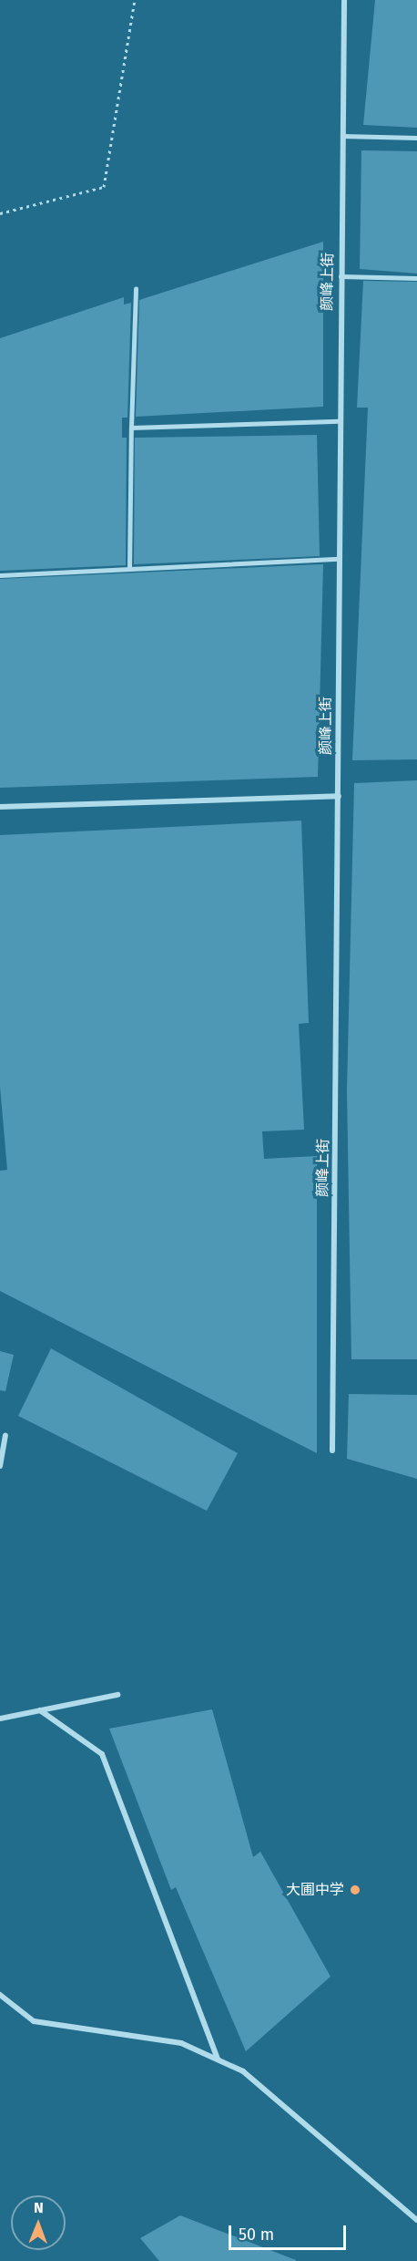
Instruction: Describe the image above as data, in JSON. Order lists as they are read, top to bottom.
{
  "streets": {
    "street": ["颜峰上街"]
  },
  "places": ["大圃中学"],
  "scale_bar": "50 m",
  "north": "top"
}
